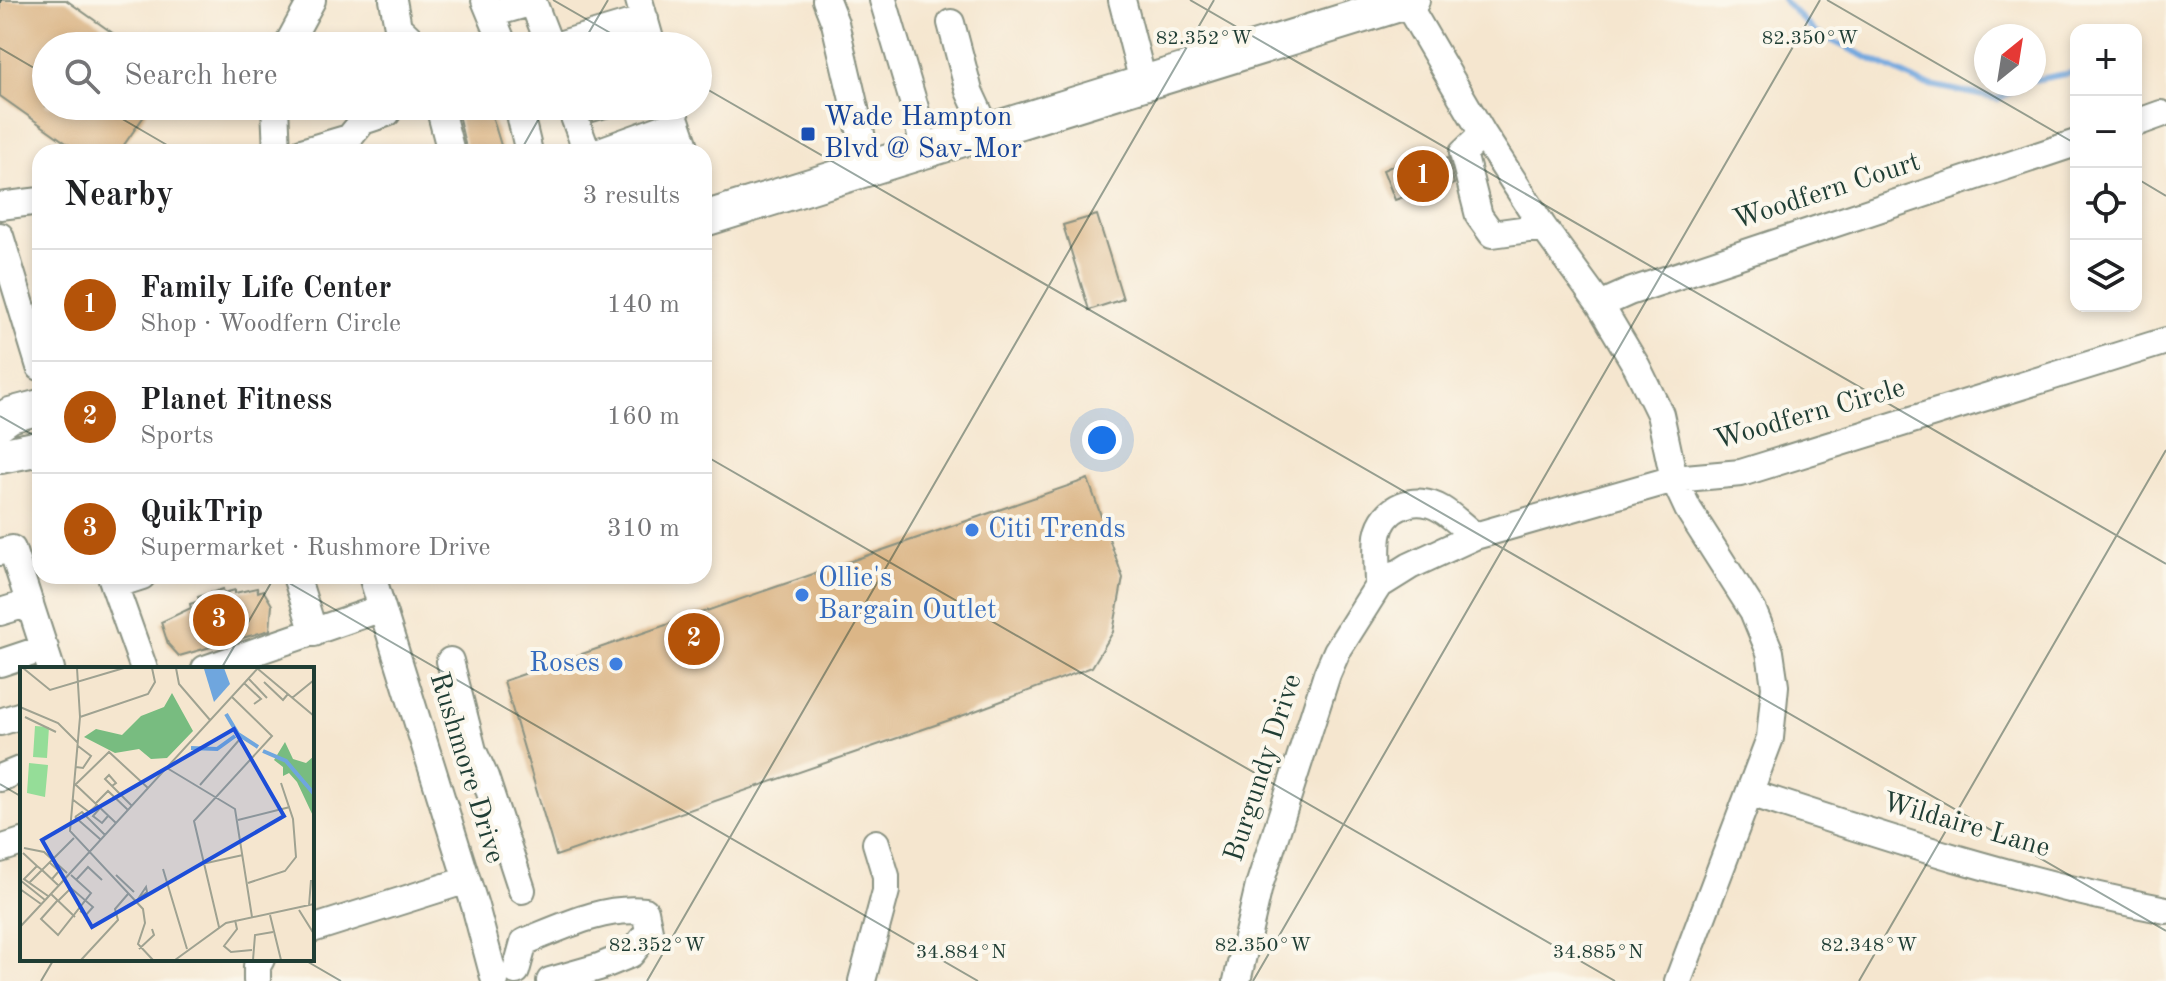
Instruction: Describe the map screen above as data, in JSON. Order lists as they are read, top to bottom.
{
  "streets": {
    "street": [
      "Woodfern Court",
      "Woodfern Circle",
      "Rushmore Drive",
      "Burgundy Drive",
      "Wildaire Lane"
    ]
  },
  "crossings": [
    ["Woodfern Circle", "Burgundy Drive"]
  ],
  "places": {
    "transit": ["Wade Hampton Blvd @ Sav-Mor"],
    "other": ["Citi Trends", "Ollie's Bargain Outlet", "Roses"]
  },
  "north": "top right",
  "page": {
    "map_buttons": ["+", "−"],
    "search": "Search here",
    "heading": ["Nearby", "3 results"],
    "pins": ["1", "3", "2"],
    "list": [
      {
        "mark": "1",
        "name": "Family Life Center",
        "note": "Shop · Woodfern Circle",
        "value": "140 m"
      },
      {
        "mark": "2",
        "name": "Planet Fitness",
        "note": "Sports",
        "value": "160 m"
      },
      {
        "mark": "3",
        "name": "QuikTrip",
        "note": "Supermarket · Rushmore Drive",
        "value": "310 m"
      }
    ]
  },
  "coordinates": [
    "82.352°W",
    "82.350°W",
    "82.348°W",
    "34.884°N",
    "34.885°N"
  ]
}
